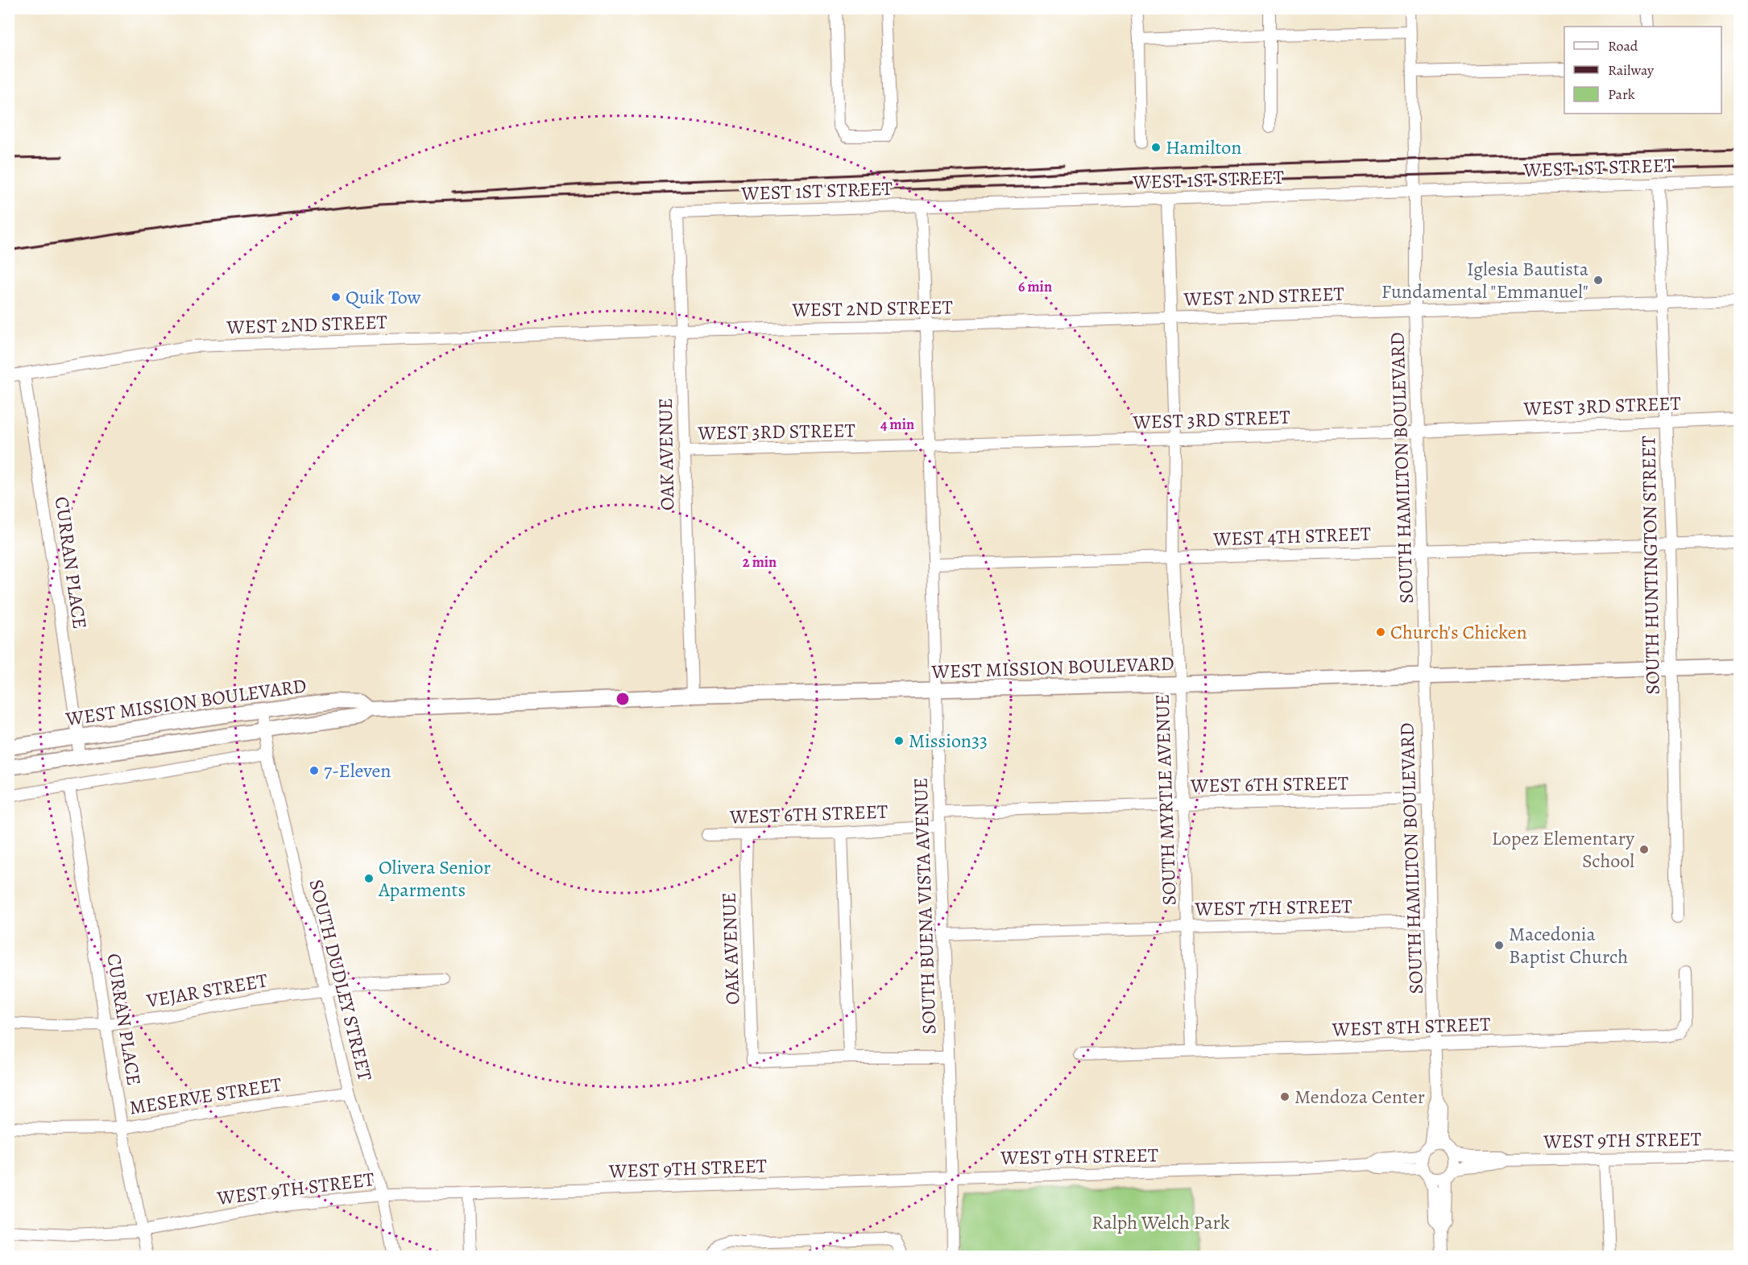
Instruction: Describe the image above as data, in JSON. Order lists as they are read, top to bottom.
{
  "streets": {
    "main road": ["WEST MISSION BOULEVARD"],
    "street": [
      "WEST 1ST STREET",
      "WEST 2ND STREET",
      "WEST 3RD STREET",
      "OAK AVENUE",
      "SOUTH HAMILTON BOULEVARD",
      "WEST 4TH STREET",
      "CURRAN PLACE",
      "SOUTH HUNTINGTON STREET",
      "WEST 6TH STREET",
      "SOUTH MYRTLE AVENUE",
      "SOUTH BUENA VISTA AVENUE",
      "WEST 7TH STREET",
      "SOUTH DUDLEY STREET",
      "VEJAR STREET",
      "WEST 8TH STREET",
      "MESERVE STREET",
      "WEST 9TH STREET"
    ]
  },
  "crossings": [
    ["WEST 1ST STREET", "OAK AVENUE"],
    ["WEST 1ST STREET", "SOUTH HAMILTON BOULEVARD"],
    ["WEST 1ST STREET", "SOUTH HUNTINGTON STREET"],
    ["WEST 1ST STREET", "SOUTH MYRTLE AVENUE"],
    ["WEST 1ST STREET", "SOUTH BUENA VISTA AVENUE"],
    ["WEST 2ND STREET", "OAK AVENUE"],
    ["WEST 2ND STREET", "SOUTH HAMILTON BOULEVARD"],
    ["WEST 2ND STREET", "CURRAN PLACE"],
    ["WEST 2ND STREET", "SOUTH HUNTINGTON STREET"],
    ["WEST 2ND STREET", "SOUTH MYRTLE AVENUE"],
    ["WEST 2ND STREET", "SOUTH BUENA VISTA AVENUE"],
    ["WEST 3RD STREET", "OAK AVENUE"],
    ["WEST 3RD STREET", "SOUTH HAMILTON BOULEVARD"],
    ["WEST 3RD STREET", "SOUTH HUNTINGTON STREET"],
    ["WEST 3RD STREET", "SOUTH MYRTLE AVENUE"],
    ["WEST 3RD STREET", "SOUTH BUENA VISTA AVENUE"],
    ["OAK AVENUE", "WEST MISSION BOULEVARD"],
    ["OAK AVENUE", "WEST 6TH STREET"],
    ["SOUTH HAMILTON BOULEVARD", "WEST 4TH STREET"],
    ["SOUTH HAMILTON BOULEVARD", "WEST MISSION BOULEVARD"],
    ["SOUTH HAMILTON BOULEVARD", "WEST 6TH STREET"],
    ["SOUTH HAMILTON BOULEVARD", "WEST 7TH STREET"],
    ["SOUTH HAMILTON BOULEVARD", "WEST 8TH STREET"],
    ["SOUTH HAMILTON BOULEVARD", "WEST 9TH STREET"],
    ["WEST 4TH STREET", "SOUTH HUNTINGTON STREET"],
    ["WEST 4TH STREET", "SOUTH MYRTLE AVENUE"],
    ["WEST 4TH STREET", "SOUTH BUENA VISTA AVENUE"],
    ["CURRAN PLACE", "WEST MISSION BOULEVARD"],
    ["CURRAN PLACE", "VEJAR STREET"],
    ["CURRAN PLACE", "MESERVE STREET"],
    ["CURRAN PLACE", "WEST 9TH STREET"],
    ["SOUTH HUNTINGTON STREET", "WEST MISSION BOULEVARD"],
    ["WEST MISSION BOULEVARD", "SOUTH MYRTLE AVENUE"],
    ["WEST MISSION BOULEVARD", "SOUTH BUENA VISTA AVENUE"],
    ["WEST MISSION BOULEVARD", "SOUTH DUDLEY STREET"],
    ["WEST 6TH STREET", "SOUTH MYRTLE AVENUE"],
    ["WEST 6TH STREET", "SOUTH BUENA VISTA AVENUE"],
    ["SOUTH MYRTLE AVENUE", "WEST 7TH STREET"],
    ["SOUTH MYRTLE AVENUE", "WEST 8TH STREET"],
    ["SOUTH BUENA VISTA AVENUE", "WEST 7TH STREET"],
    ["SOUTH BUENA VISTA AVENUE", "WEST 9TH STREET"],
    ["SOUTH DUDLEY STREET", "VEJAR STREET"],
    ["SOUTH DUDLEY STREET", "MESERVE STREET"],
    ["SOUTH DUDLEY STREET", "WEST 9TH STREET"]
  ],
  "parks": ["Ralph Welch Park"],
  "places": [
    "Hamilton",
    "Iglesia Bautista Fundamental \"Emmanuel\"",
    "Quik Tow",
    "Church's Chicken",
    "Mission33",
    "7-Eleven",
    "Lopez Elementary School",
    "Olivera Senior Aparments",
    "Macedonia Baptist Church",
    "Mendoza Center"
  ],
  "legend": ["Road", "Railway", "Park"],
  "rings": ["6 min", "4 min", "2 min"]
}
